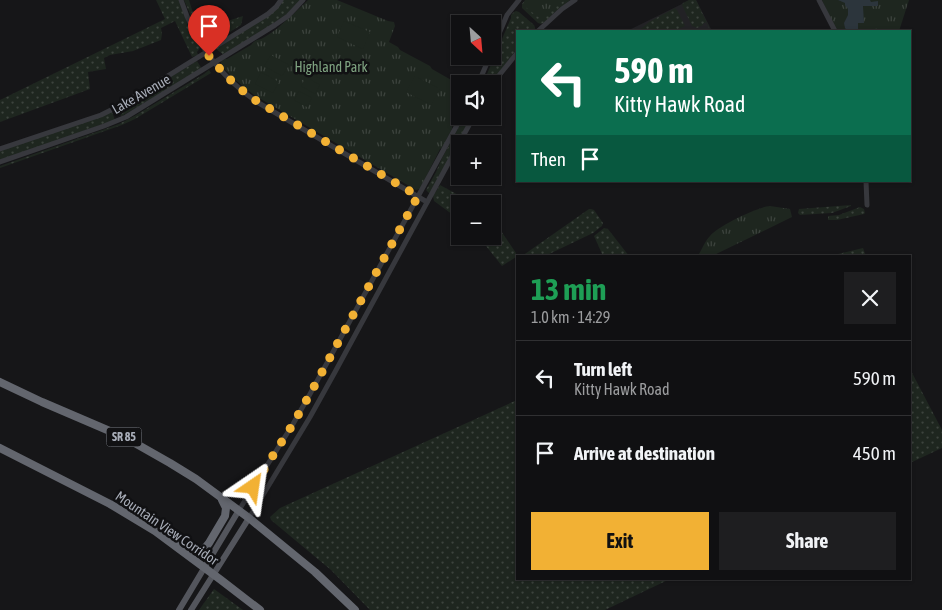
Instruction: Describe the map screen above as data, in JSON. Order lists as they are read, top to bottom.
{
  "streets": {
    "highway": ["SR 85", "Mountain View Corridor"],
    "street": ["Lake Avenue"]
  },
  "parks": ["Highland Park"],
  "north": "bottom right",
  "page": {
    "map_buttons": ["+", "−"],
    "turn": ["590 m", "Kitty Hawk Road"],
    "then": "Then",
    "heading": ["13 min", "1.0 km · 14:29"],
    "list": [
      {
        "name": "Turn left",
        "note": "Kitty Hawk Road",
        "value": "590 m"
      },
      {
        "name": "Arrive at destination",
        "value": "450 m"
      }
    ],
    "buttons": ["Exit", "Share"]
  }
}
